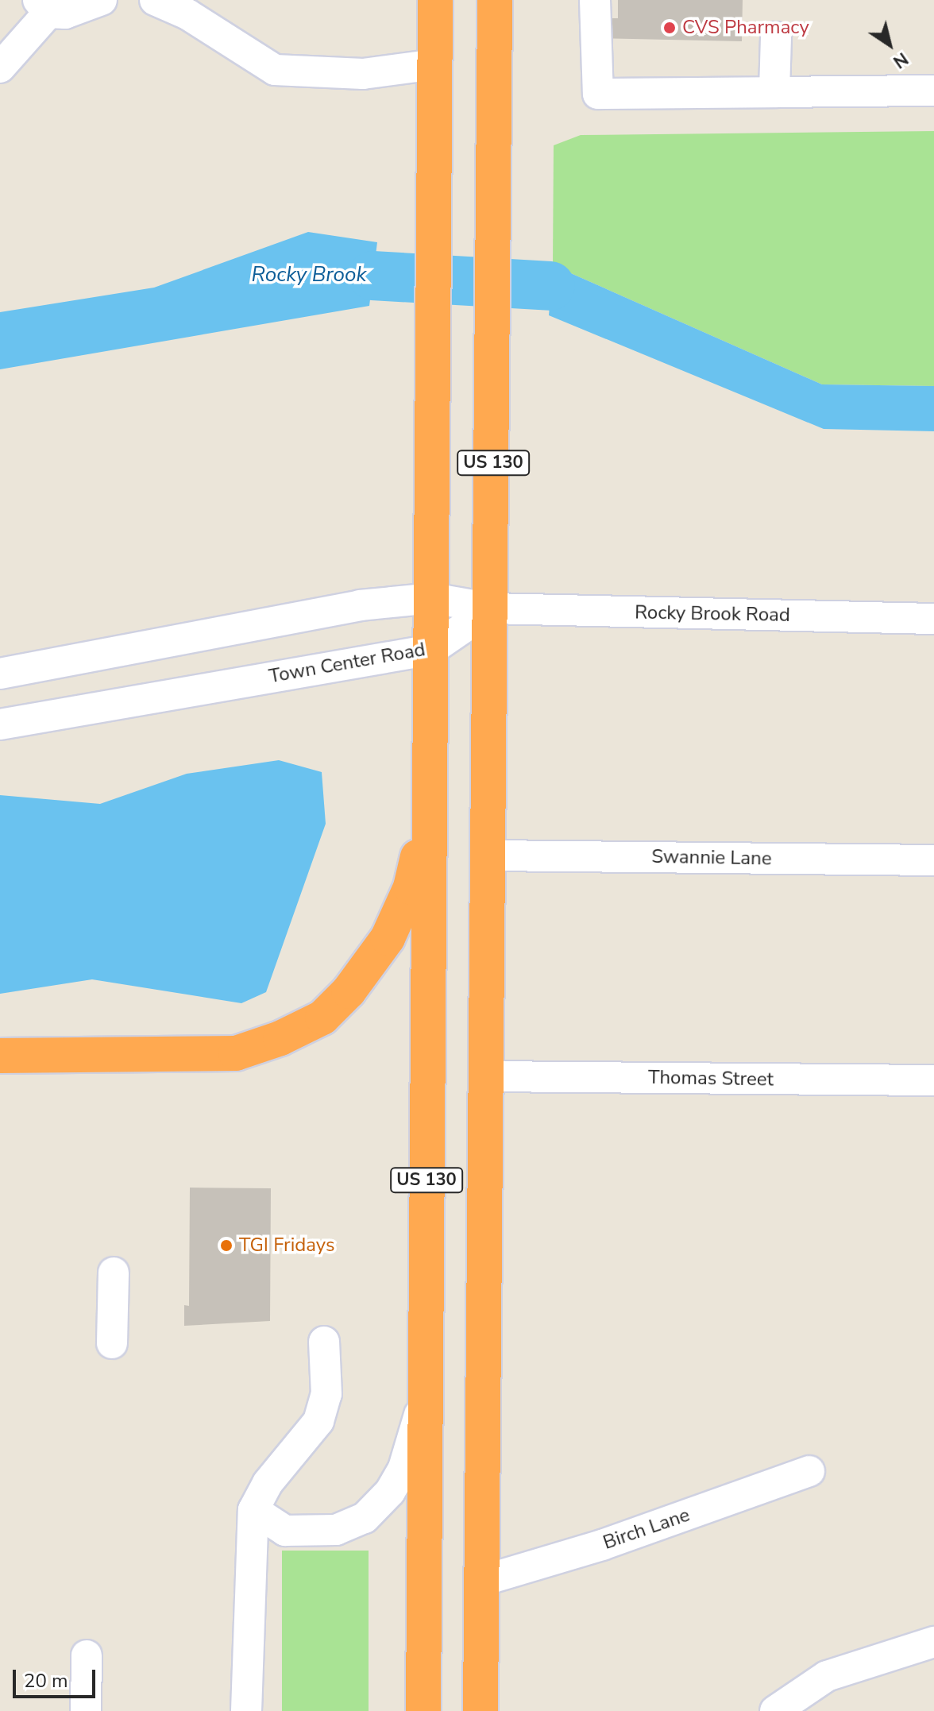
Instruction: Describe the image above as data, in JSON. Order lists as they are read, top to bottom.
{
  "streets": {
    "highway": ["US 130"],
    "street": [
      "Rocky Brook Road",
      "Town Center Road",
      "Swannie Lane",
      "Thomas Street",
      "Birch Lane"
    ]
  },
  "crossings": [
    ["US 130", "Rocky Brook Road"],
    ["US 130", "Town Center Road"],
    ["US 130", "Swannie Lane"],
    ["US 130", "Thomas Street"],
    ["US 130", "Birch Lane"],
    ["Rocky Brook Road", "Town Center Road"]
  ],
  "water": ["Rocky Brook"],
  "places": ["CVS Pharmacy", "TGI Fridays"],
  "scale_bar": "20 m",
  "north": "bottom right"
}
